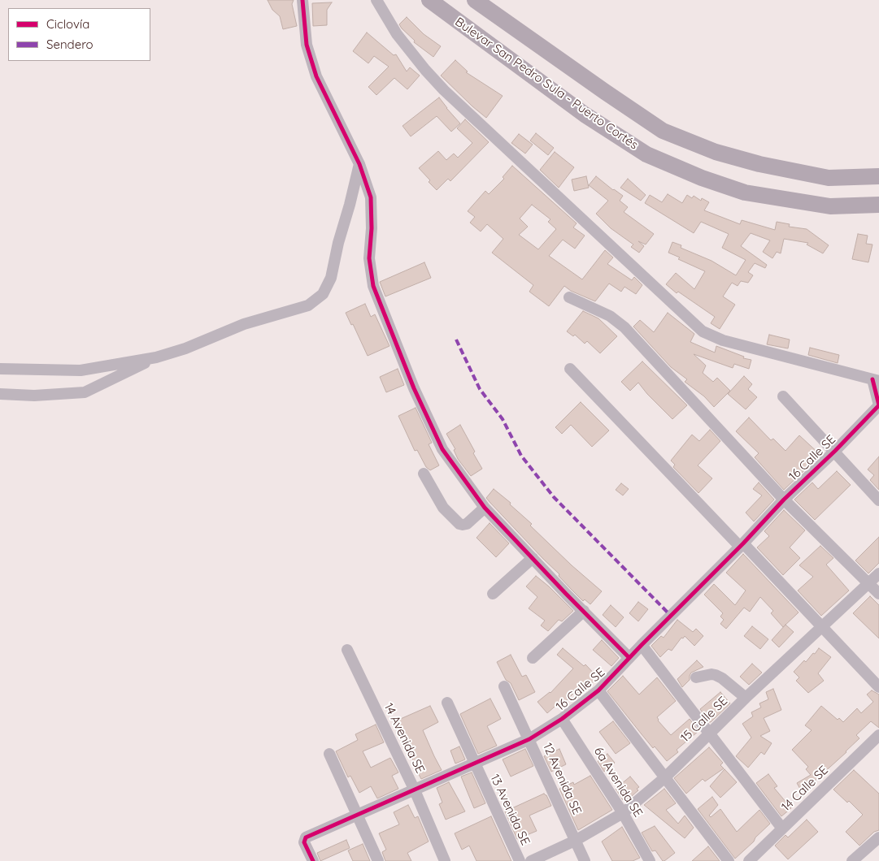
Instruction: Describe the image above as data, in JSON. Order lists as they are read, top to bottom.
{
  "streets": {
    "highway": ["Bulevar San Pedro Sula - Puerto Cortés"],
    "street": [
      "16 Calle SE",
      "15 Calle SE",
      "14 Avenida SE",
      "12 Avenida SE",
      "6a Avenida SE",
      "14 Calle SE",
      "13 Avenida SE"
    ]
  },
  "crossings": [
    ["16 Calle SE", "14 Avenida SE"],
    ["16 Calle SE", "12 Avenida SE"],
    ["16 Calle SE", "6a Avenida SE"],
    ["16 Calle SE", "13 Avenida SE"],
    ["15 Calle SE", "12 Avenida SE"],
    ["15 Calle SE", "6a Avenida SE"]
  ],
  "legend": ["Ciclovía", "Sendero"]
}
